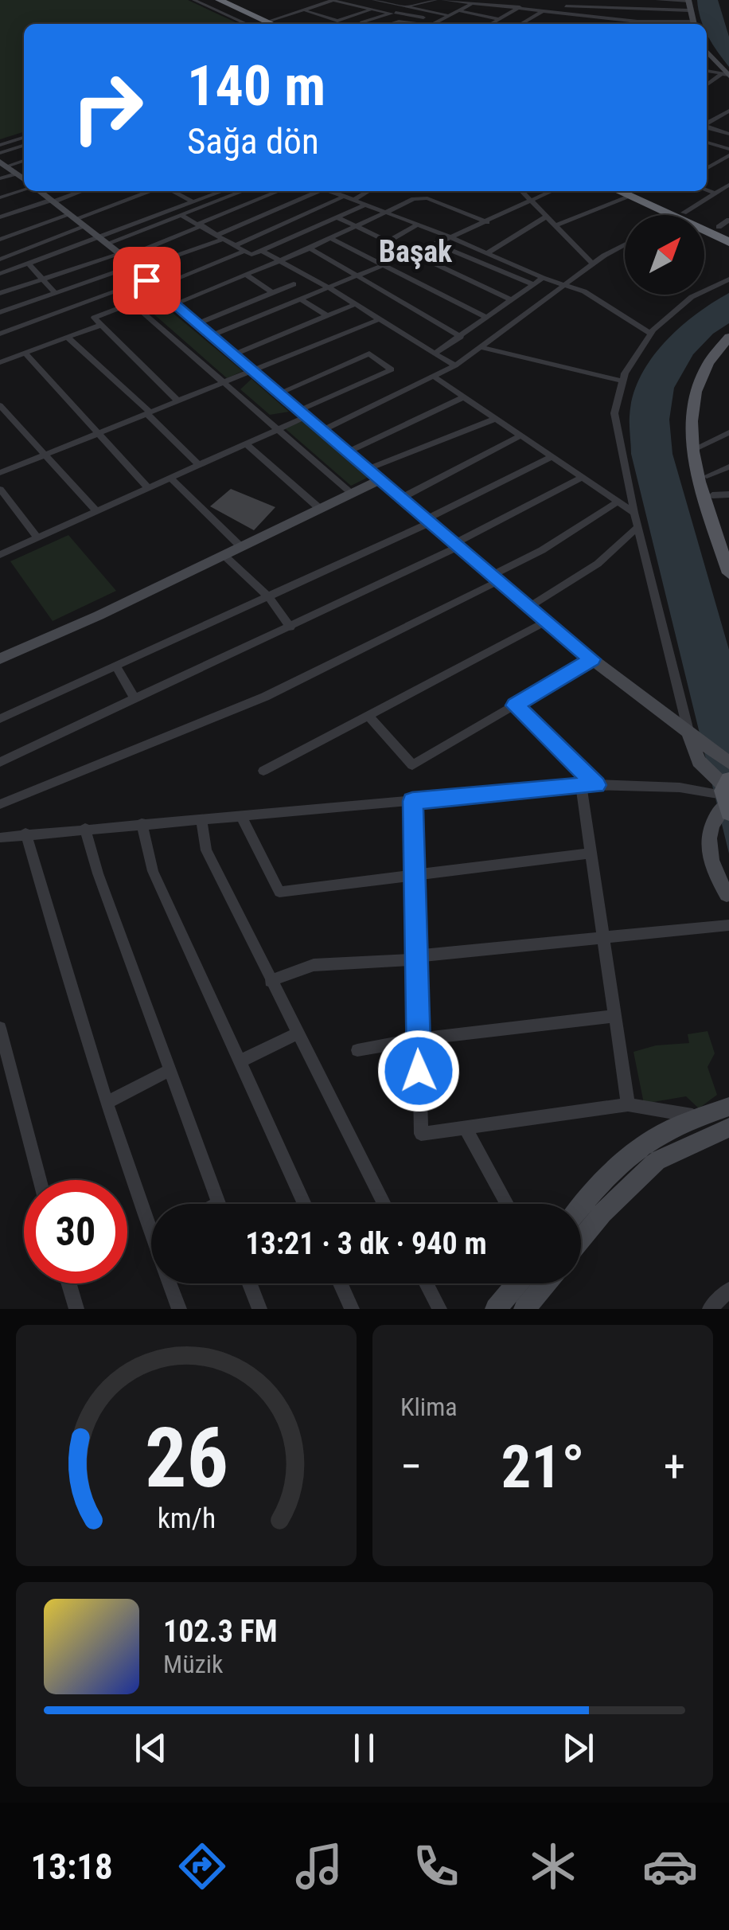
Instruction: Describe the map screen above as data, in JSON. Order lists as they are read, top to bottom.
{
  "districts": ["Başak"],
  "north": "top right",
  "page": {
    "turn": ["140 m", "Sağa dön"],
    "limit": "30",
    "trip": "13:21 · 3 dk · 940 m",
    "tile": "Klima",
    "heat": ["−", "21°", "+"],
    "song": ["102.3 FM", "Müzik"],
    "tabs": "13:18",
    "gauge": ["26", "km/h"]
  }
}
